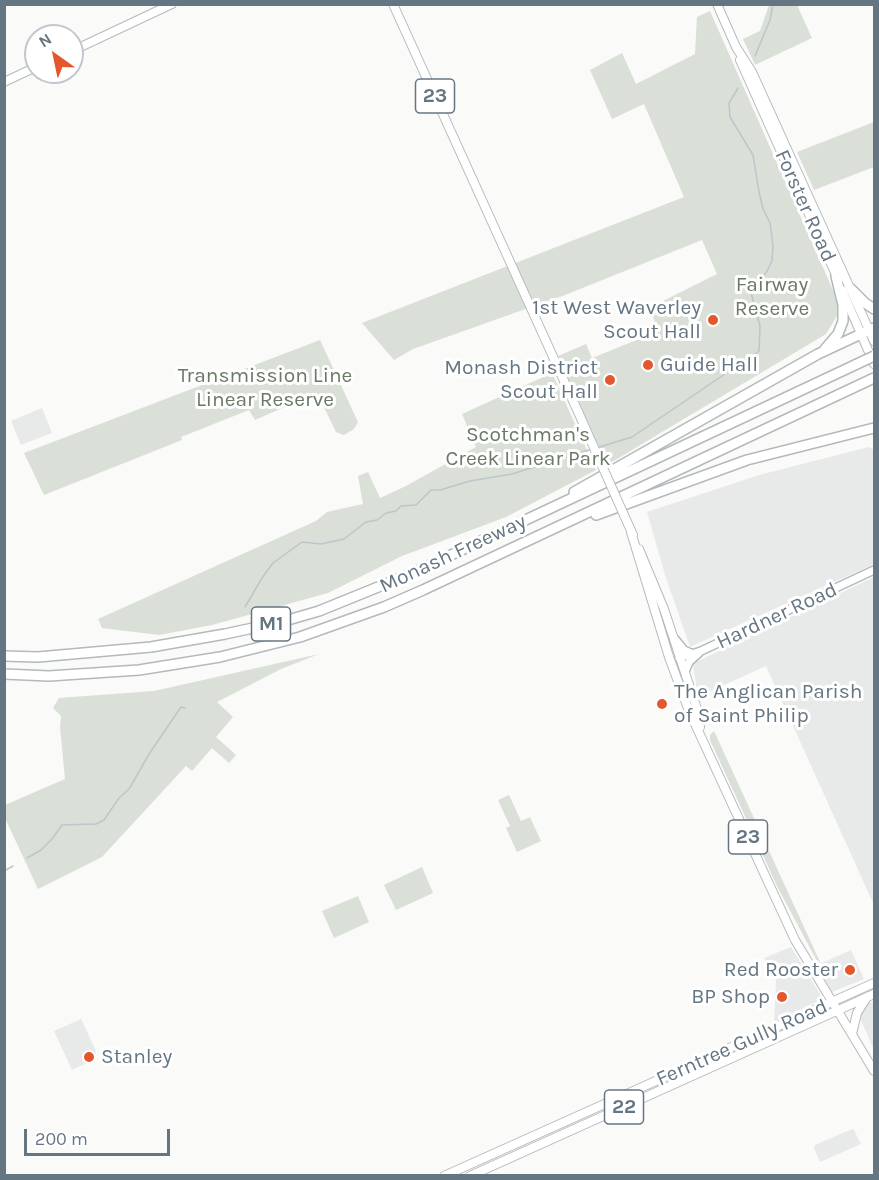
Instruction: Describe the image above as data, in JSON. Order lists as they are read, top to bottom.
{
  "streets": {
    "highway": ["Monash Freeway", "M1"],
    "main road": [
      "23",
      "Forster Road",
      "Ferntree Gully Road",
      "22"
    ],
    "street": ["Hardner Road"]
  },
  "crossings": [
    ["23", "Hardner Road"],
    ["23", "Ferntree Gully Road"]
  ],
  "parks": ["Fairway Reserve", "Transmission Line Linear Reserve", "Scotchman's Creek Linear Park"],
  "places": [
    "1st West Waverley Scout Hall",
    "Guide Hall",
    "Monash District Scout Hall",
    "The Anglican Parish of Saint Philip",
    "Red Rooster",
    "BP Shop",
    "Stanley"
  ],
  "scale_bar": "200 m",
  "north": "top left"
}
